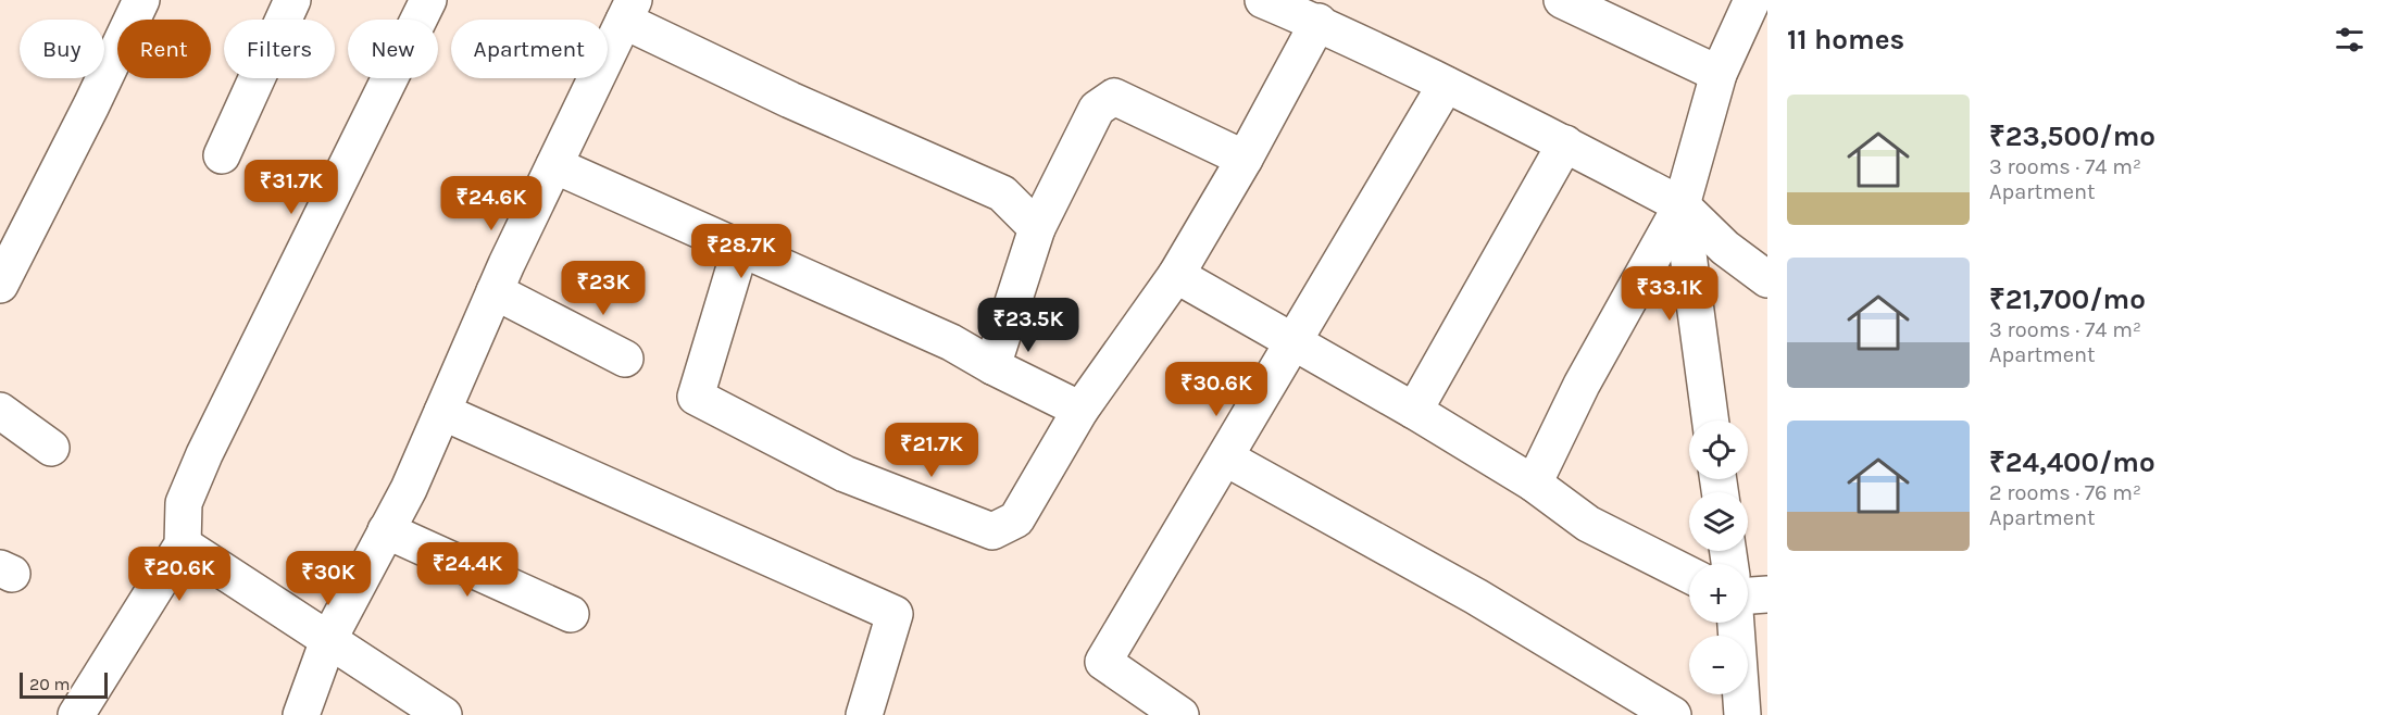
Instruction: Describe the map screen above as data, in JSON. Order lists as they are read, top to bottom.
{
  "scale_bar": "20 m",
  "page": {
    "heading": "11 homes",
    "chip": [
      "Buy",
      "Rent",
      "Filters",
      "New",
      "Apartment"
    ],
    "list": [
      {
        "name": "₹23,500/mo",
        "note": "3 rooms · 74 m² · Apartment"
      },
      {
        "name": "₹21,700/mo",
        "note": "3 rooms · 74 m² · Apartment"
      },
      {
        "name": "₹24,400/mo",
        "note": "2 rooms · 76 m² · Apartment"
      }
    ],
    "price": [
      "₹31.7K",
      "₹24.6K",
      "₹28.7K",
      "₹23K",
      "₹33.1K",
      "₹23.5K",
      "₹30.6K",
      "₹21.7K",
      "₹24.4K",
      "₹20.6K",
      "₹30K"
    ],
    "map_buttons": ["+", "−"],
    "scale": "20 m"
  }
}
